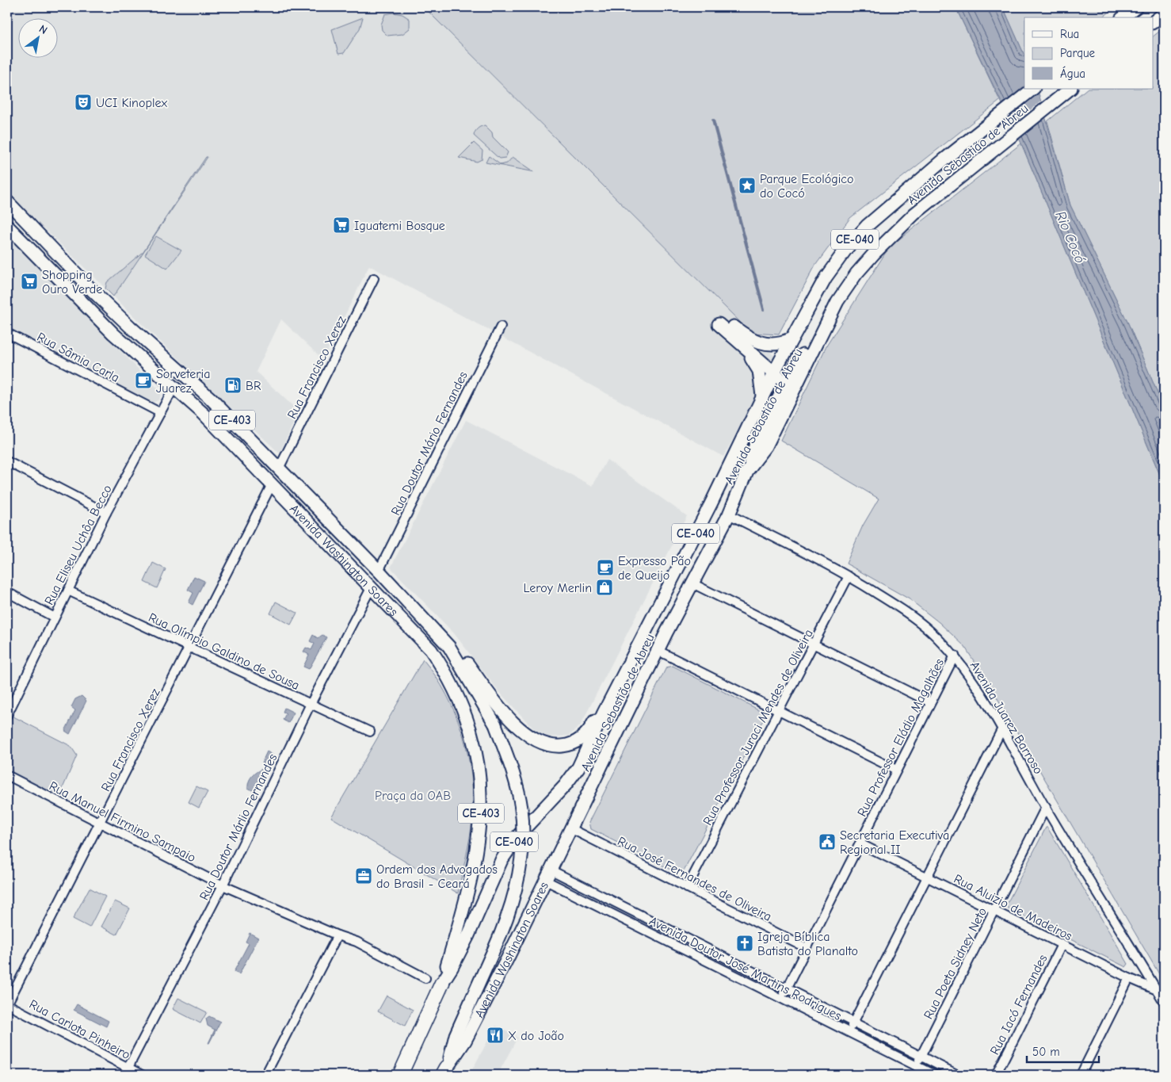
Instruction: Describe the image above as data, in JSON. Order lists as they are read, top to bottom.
{
  "streets": {
    "highway": ["CE-040", "Avenida Washington Soares"],
    "main road": ["Avenida Sebastião de Abreu", "CE-403"],
    "street": [
      "Rua Sâmia Carla",
      "Rua Francisco Xerez",
      "Rua Doutor Mário Fernandes",
      "Rua Eliseu Uchôa Becco",
      "Rua Olímpio Galdino de Sousa",
      "Avenida Juarez Barroso",
      "Rua Professor Juraci Mendes de Oliveira",
      "Rua Professor Eládio Magalhães",
      "Rua Manuel Firmino Sampaio",
      "Rua Doutor Márlio Fernandes",
      "Rua José Fernandes de Oliveira",
      "Rua Aluizio de Madeiros",
      "Rua Poeta Sidney Neto",
      "Avenida Doutor José Martins Rodrigues",
      "Rua Iacó Fernandes",
      "Rua Carlota Pinheiro"
    ]
  },
  "crossings": [
    ["Avenida Sebastião de Abreu", "Avenida Washington Soares"],
    ["Avenida Sebastião de Abreu", "Avenida Juarez Barroso"],
    ["Avenida Sebastião de Abreu", "Rua José Fernandes de Oliveira"],
    ["Rua Sâmia Carla", "Rua Eliseu Uchôa Becco"],
    ["Rua Francisco Xerez", "Avenida Washington Soares"],
    ["Rua Francisco Xerez", "Rua Olímpio Galdino de Sousa"],
    ["Rua Francisco Xerez", "Rua Manuel Firmino Sampaio"],
    ["Rua Francisco Xerez", "Rua Carlota Pinheiro"],
    ["Rua Doutor Mário Fernandes", "Avenida Washington Soares"],
    ["Rua Eliseu Uchôa Becco", "Avenida Washington Soares"],
    ["Rua Eliseu Uchôa Becco", "Rua Olímpio Galdino de Sousa"],
    ["Avenida Washington Soares", "Rua Doutor Márlio Fernandes"],
    ["Avenida Washington Soares", "Rua José Fernandes de Oliveira"],
    ["Avenida Washington Soares", "Avenida Doutor José Martins Rodrigues"],
    ["Rua Olímpio Galdino de Sousa", "Rua Doutor Márlio Fernandes"],
    ["Avenida Juarez Barroso", "Rua Professor Juraci Mendes de Oliveira"],
    ["Avenida Juarez Barroso", "Rua Professor Eládio Magalhães"],
    ["Avenida Juarez Barroso", "Rua Aluizio de Madeiros"],
    ["Avenida Juarez Barroso", "Rua Poeta Sidney Neto"],
    ["Rua Professor Juraci Mendes de Oliveira", "Rua José Fernandes de Oliveira"],
    ["Rua Professor Eládio Magalhães", "Rua José Fernandes de Oliveira"],
    ["Rua Professor Eládio Magalhães", "Rua Aluizio de Madeiros"],
    ["Rua Professor Eládio Magalhães", "Avenida Doutor José Martins Rodrigues"],
    ["Rua Manuel Firmino Sampaio", "Rua Doutor Márlio Fernandes"],
    ["Rua Doutor Márlio Fernandes", "Rua Carlota Pinheiro"],
    ["Rua Aluizio de Madeiros", "Rua Poeta Sidney Neto"],
    ["Rua Aluizio de Madeiros", "Rua Iacó Fernandes"],
    ["Rua Poeta Sidney Neto", "Avenida Doutor José Martins Rodrigues"]
  ],
  "water": ["Rio Cocó"],
  "parks": ["Praça da OAB"],
  "places": {
    "theatre": ["UCI Kinoplex"],
    "place": ["Parque Ecológico do Cocó"],
    "supermarket": ["Iguatemi Bosque", "Shopping Ouro Verde"],
    "cafe": ["Sorveteria Juarez", "Expresso Pão de Queijo"],
    "fuel station": ["BR"],
    "shop": ["Leroy Merlin"],
    "public building": ["Secretaria Executiva Regional II"],
    "office": ["Ordem dos Advogados do Brasil - Ceará"],
    "church": ["Igreja Bíblica Batista do Planalto"],
    "restaurant": ["X do João"]
  },
  "legend": ["Rua", "Parque", "Água"],
  "scale_bar": "50 m",
  "north": "top right"
}
